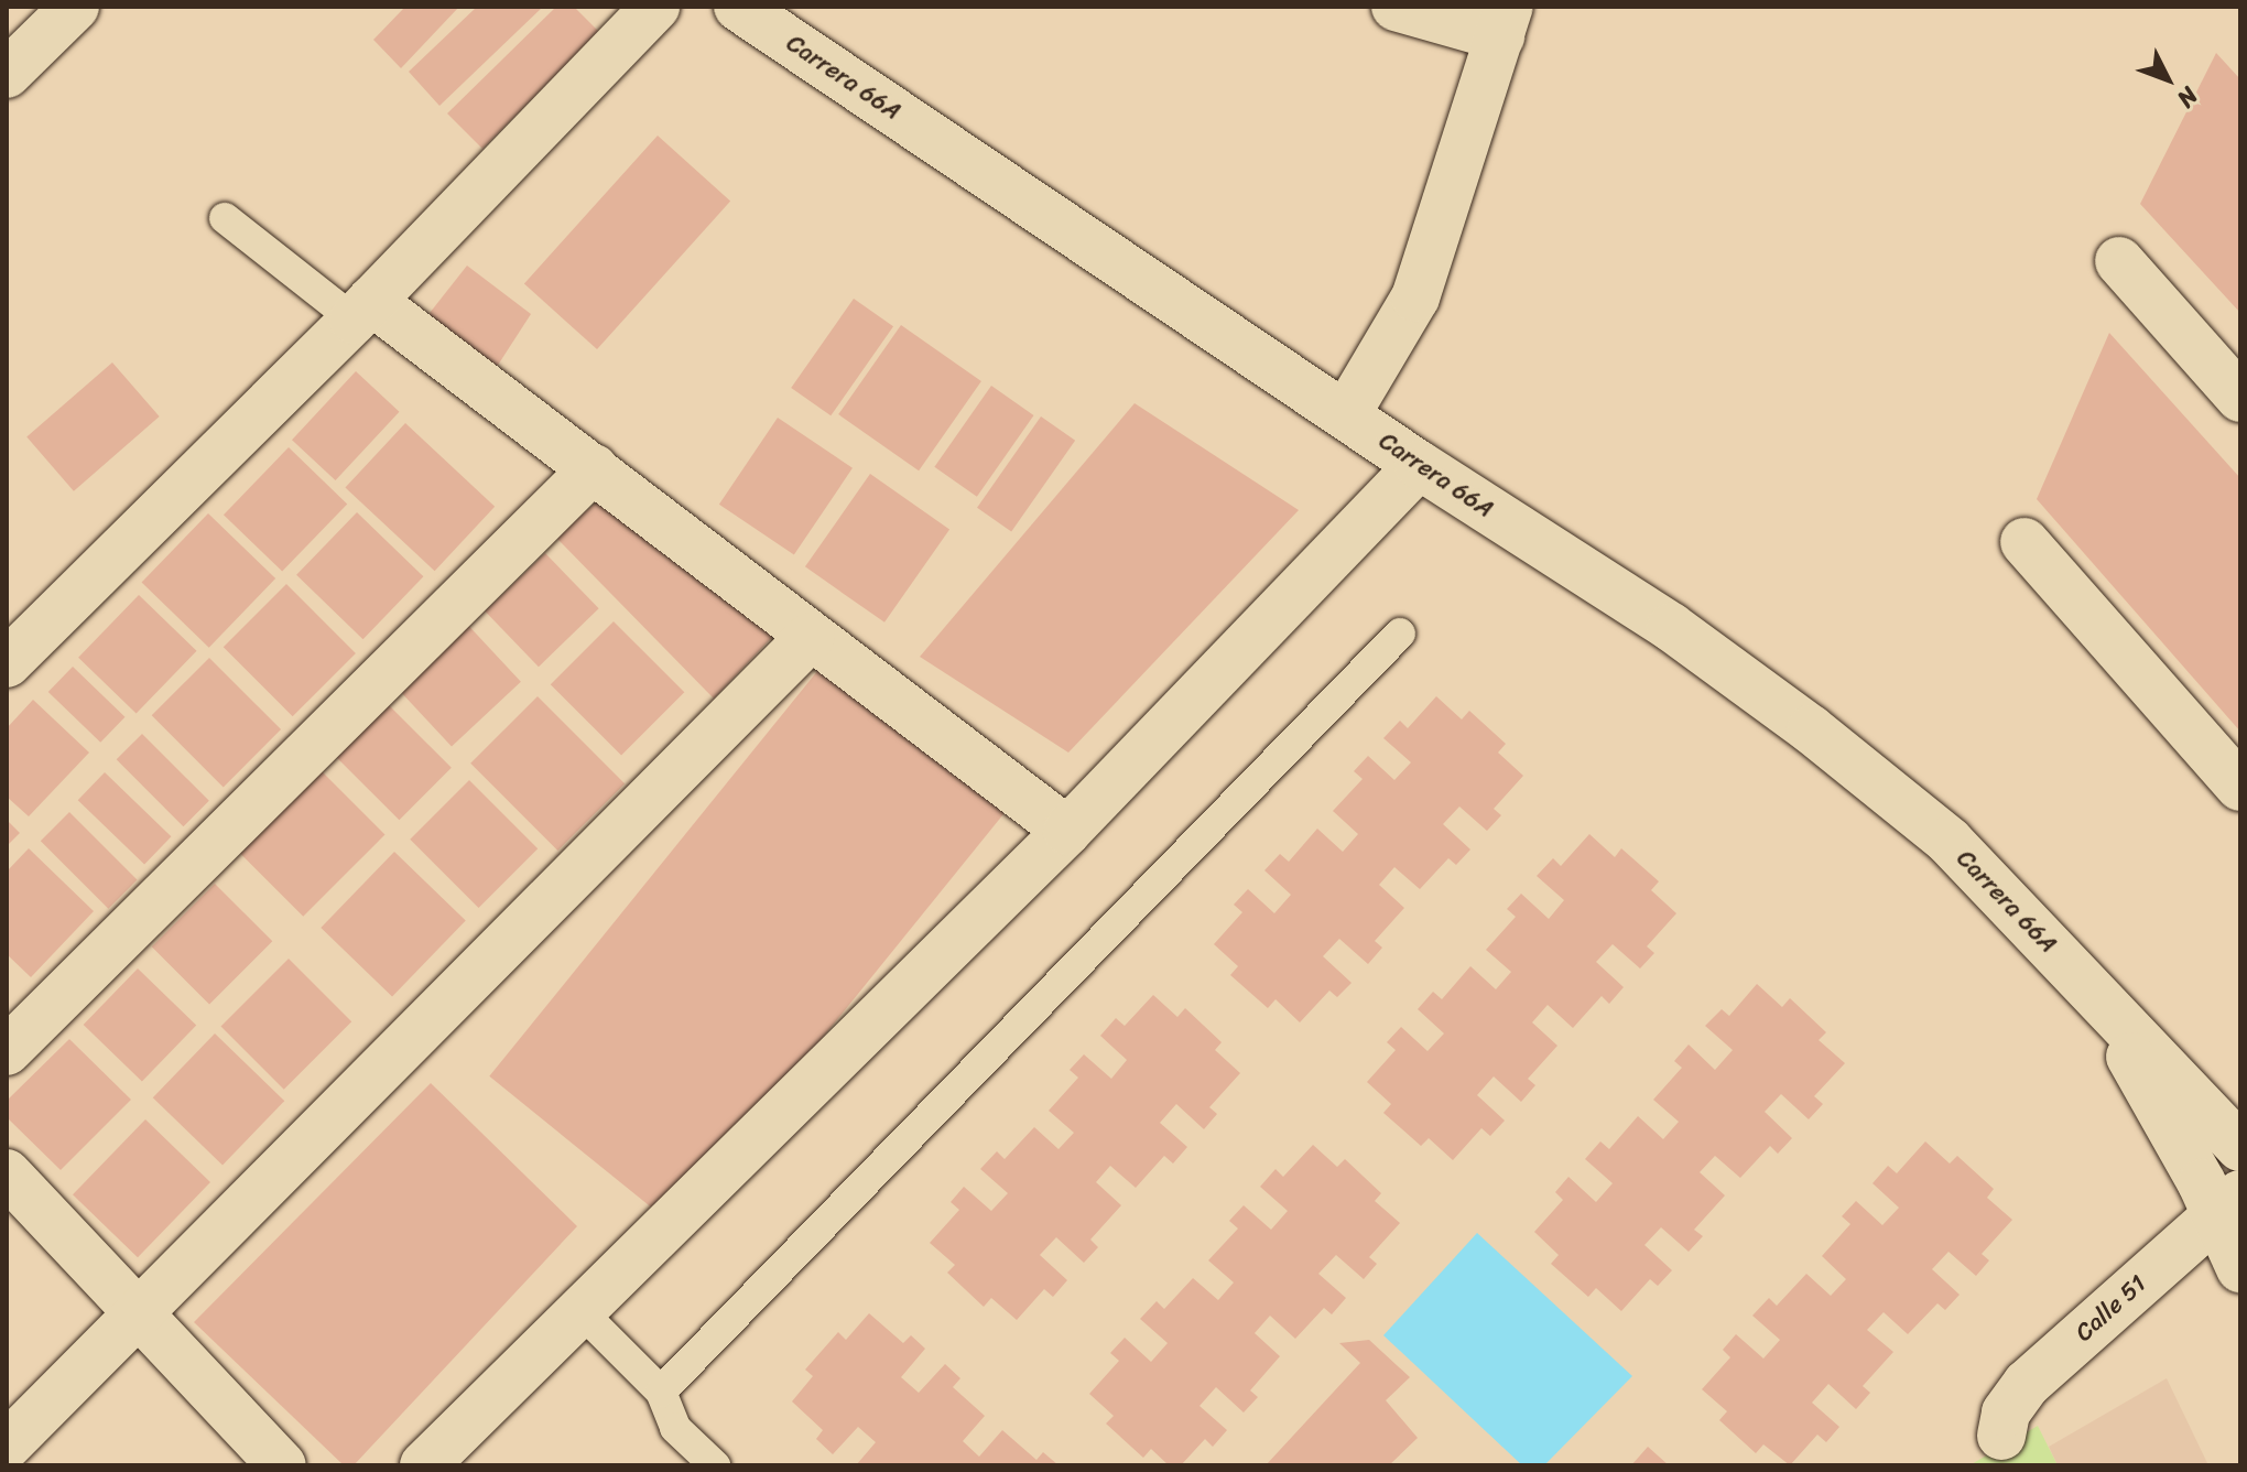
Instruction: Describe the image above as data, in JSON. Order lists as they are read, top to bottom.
{
  "streets": {
    "street": ["Carrera 66A", "Calle 51"]
  },
  "crossings": [
    ["Carrera 66A", "Calle 51"]
  ],
  "north": "bottom right"
}
